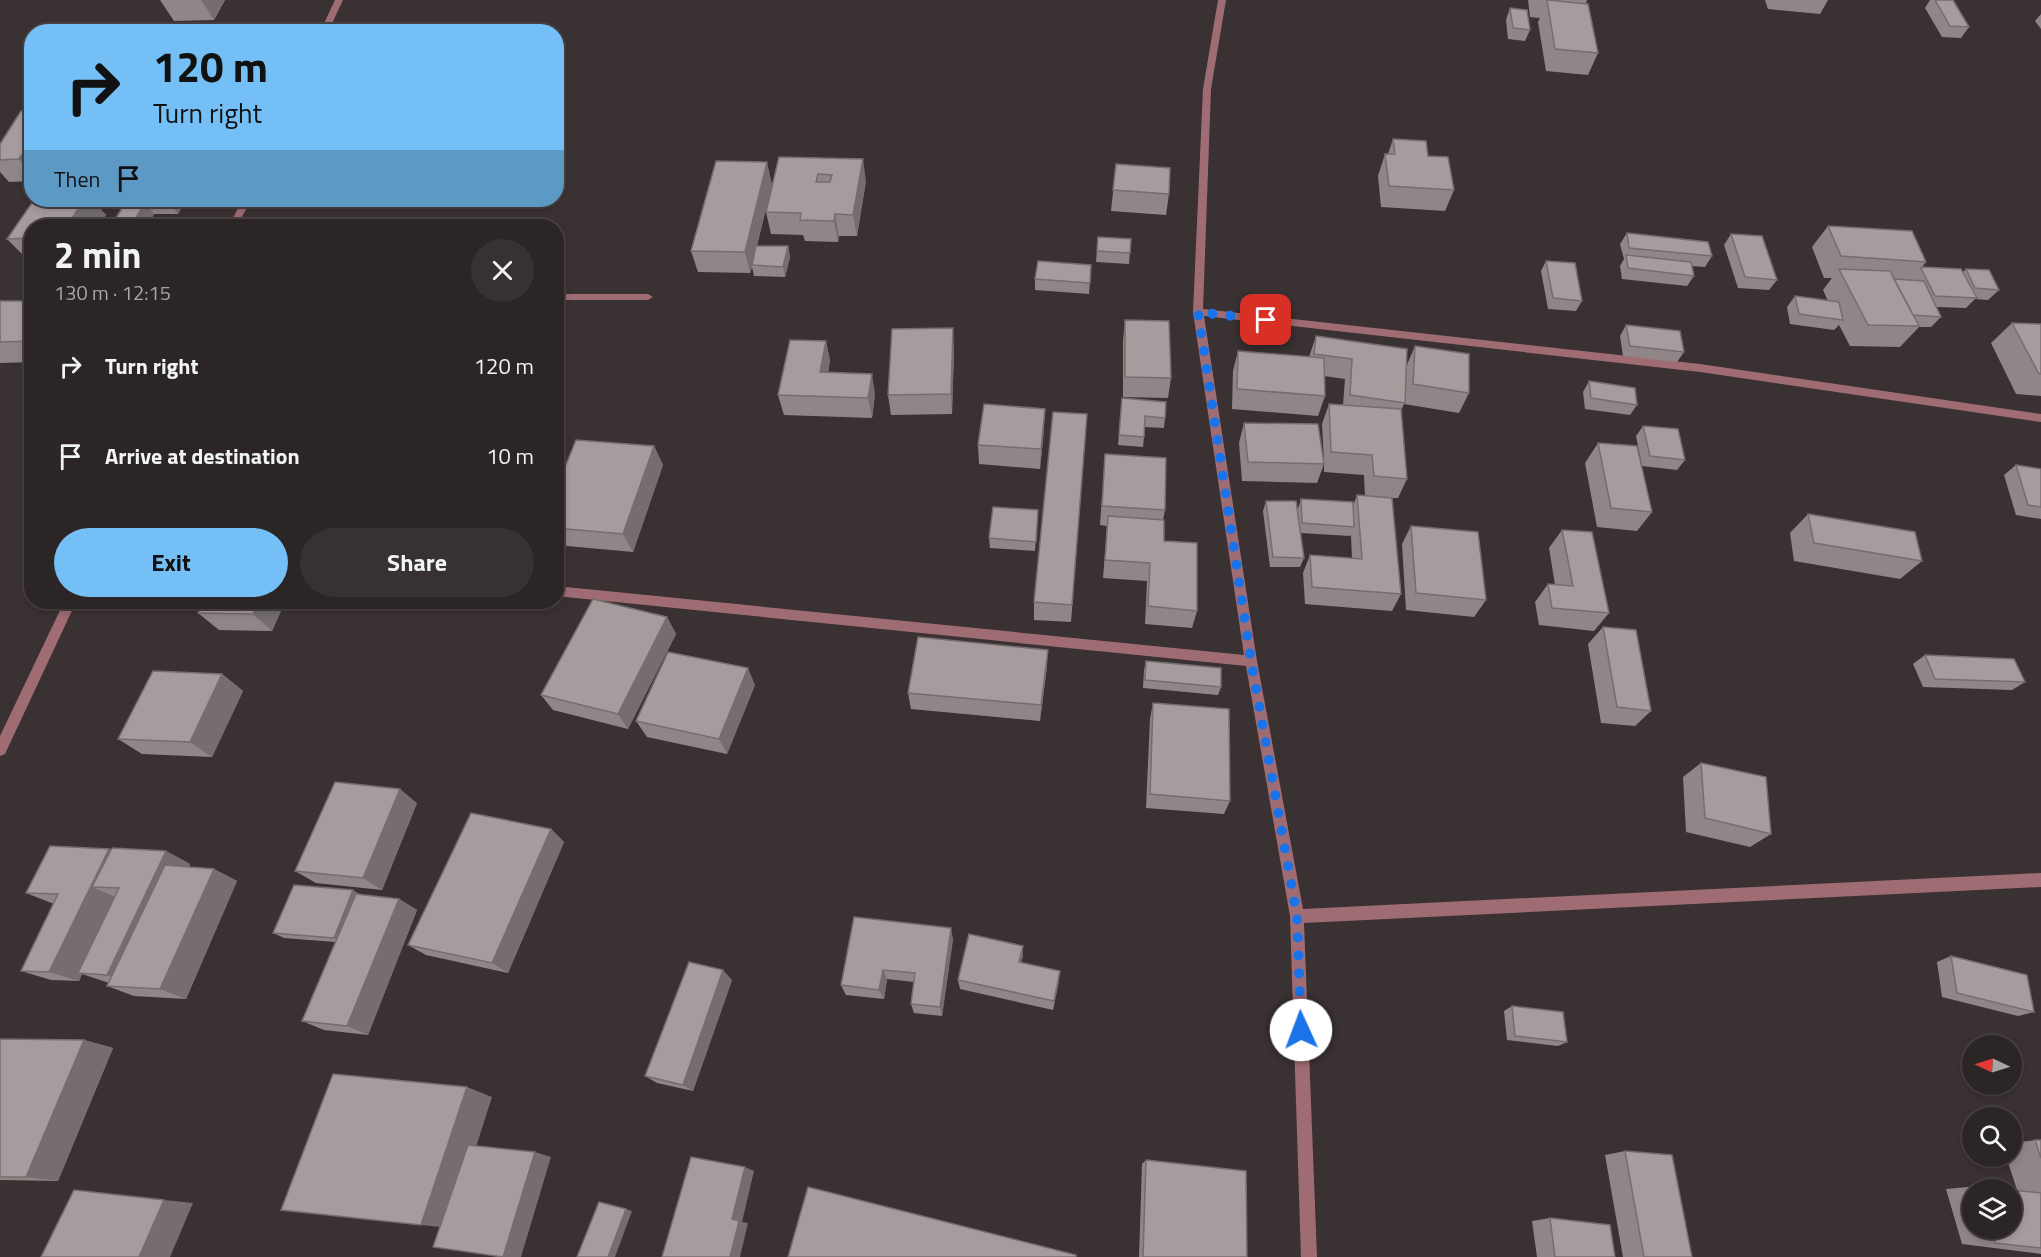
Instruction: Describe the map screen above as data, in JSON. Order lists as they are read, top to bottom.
{
  "north": "left",
  "page": {
    "turn": ["120 m", "Turn right"],
    "then": "Then",
    "heading": ["2 min", "130 m · 12:15"],
    "list": [
      {
        "name": "Turn right",
        "value": "120 m"
      },
      {
        "name": "Arrive at destination",
        "value": "10 m"
      }
    ],
    "buttons": ["Exit", "Share"]
  }
}
